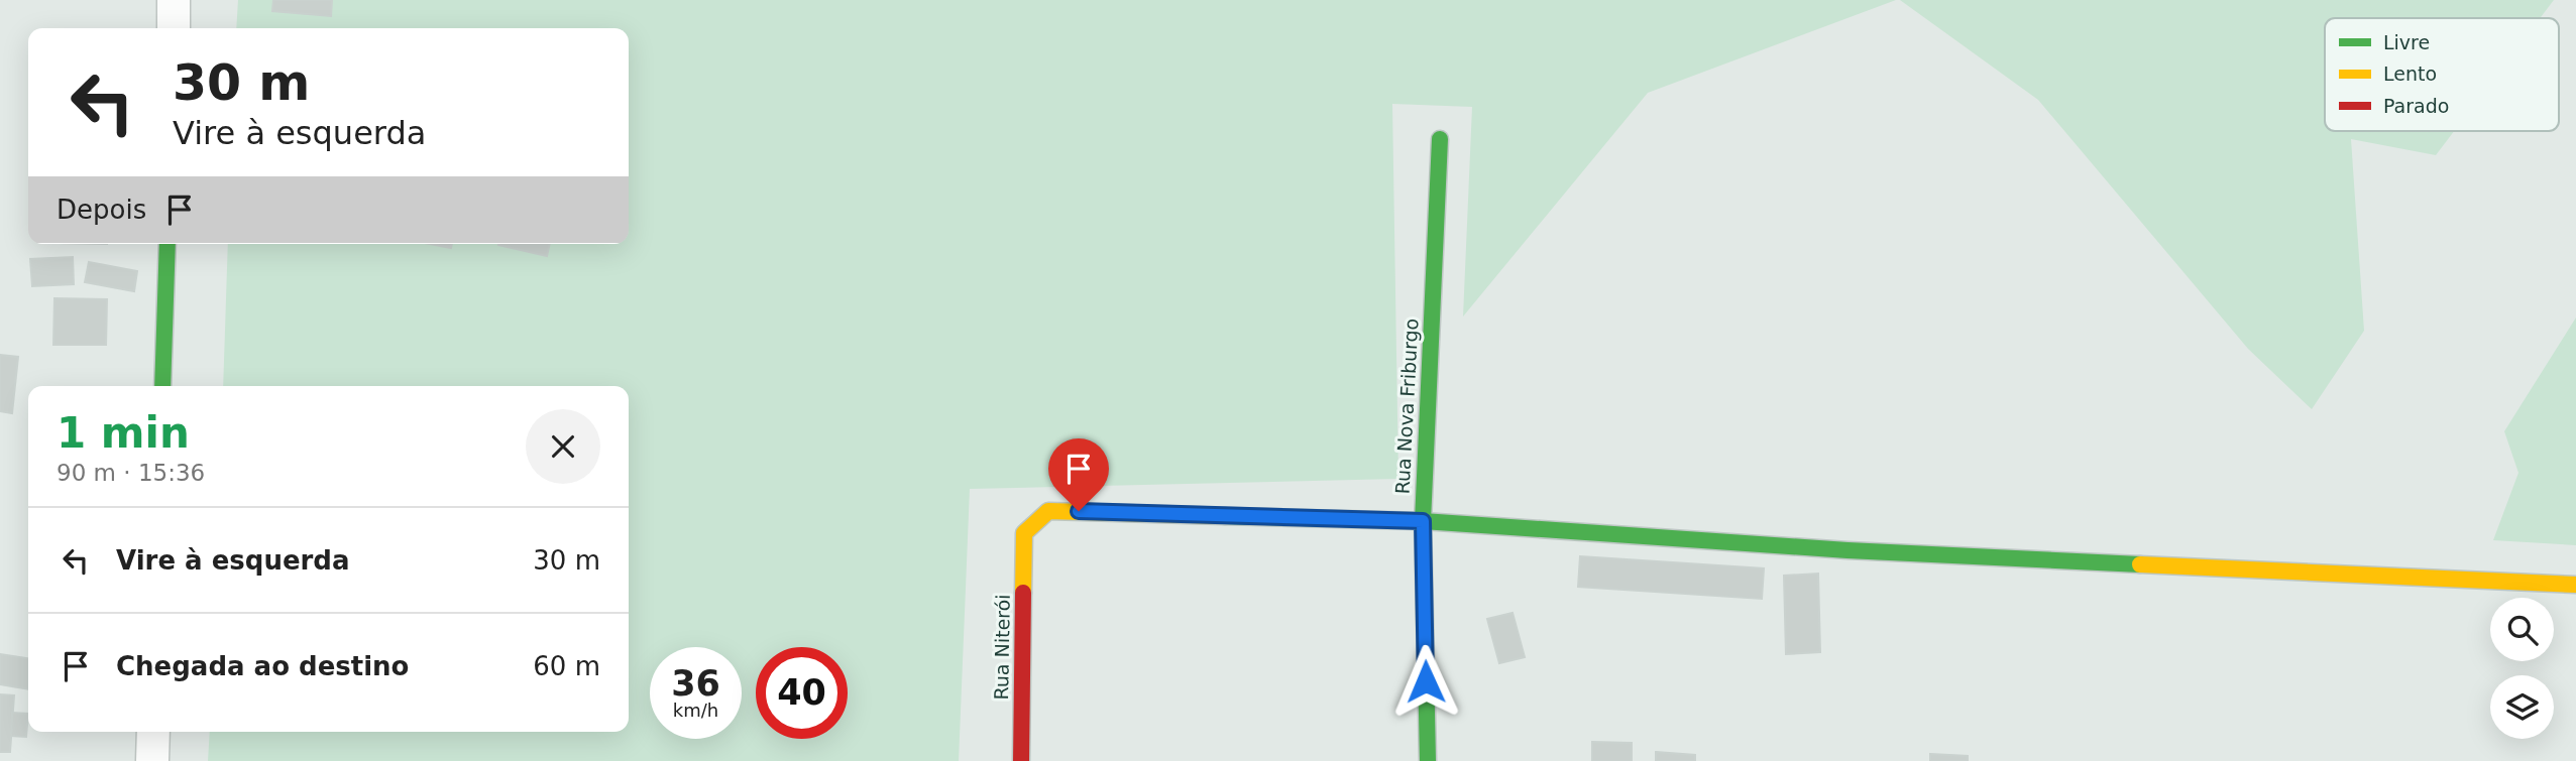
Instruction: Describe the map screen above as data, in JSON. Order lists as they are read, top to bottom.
{
  "streets": {
    "street": ["Rua Nova Friburgo", "Rua Niterói"]
  },
  "crossings": [
    ["Rua Nova Friburgo", "Rua Niterói"]
  ],
  "legend": ["Livre", "Lento", "Parado"],
  "page": {
    "turn": ["30 m", "Vire à esquerda"],
    "then": "Depois",
    "heading": ["1 min", "90 m · 15:36"],
    "list": [
      {
        "name": "Vire à esquerda",
        "value": "30 m"
      },
      {
        "name": "Chegada ao destino",
        "value": "60 m"
      }
    ],
    "speed": "36 km/h",
    "limit": "40"
  }
}
